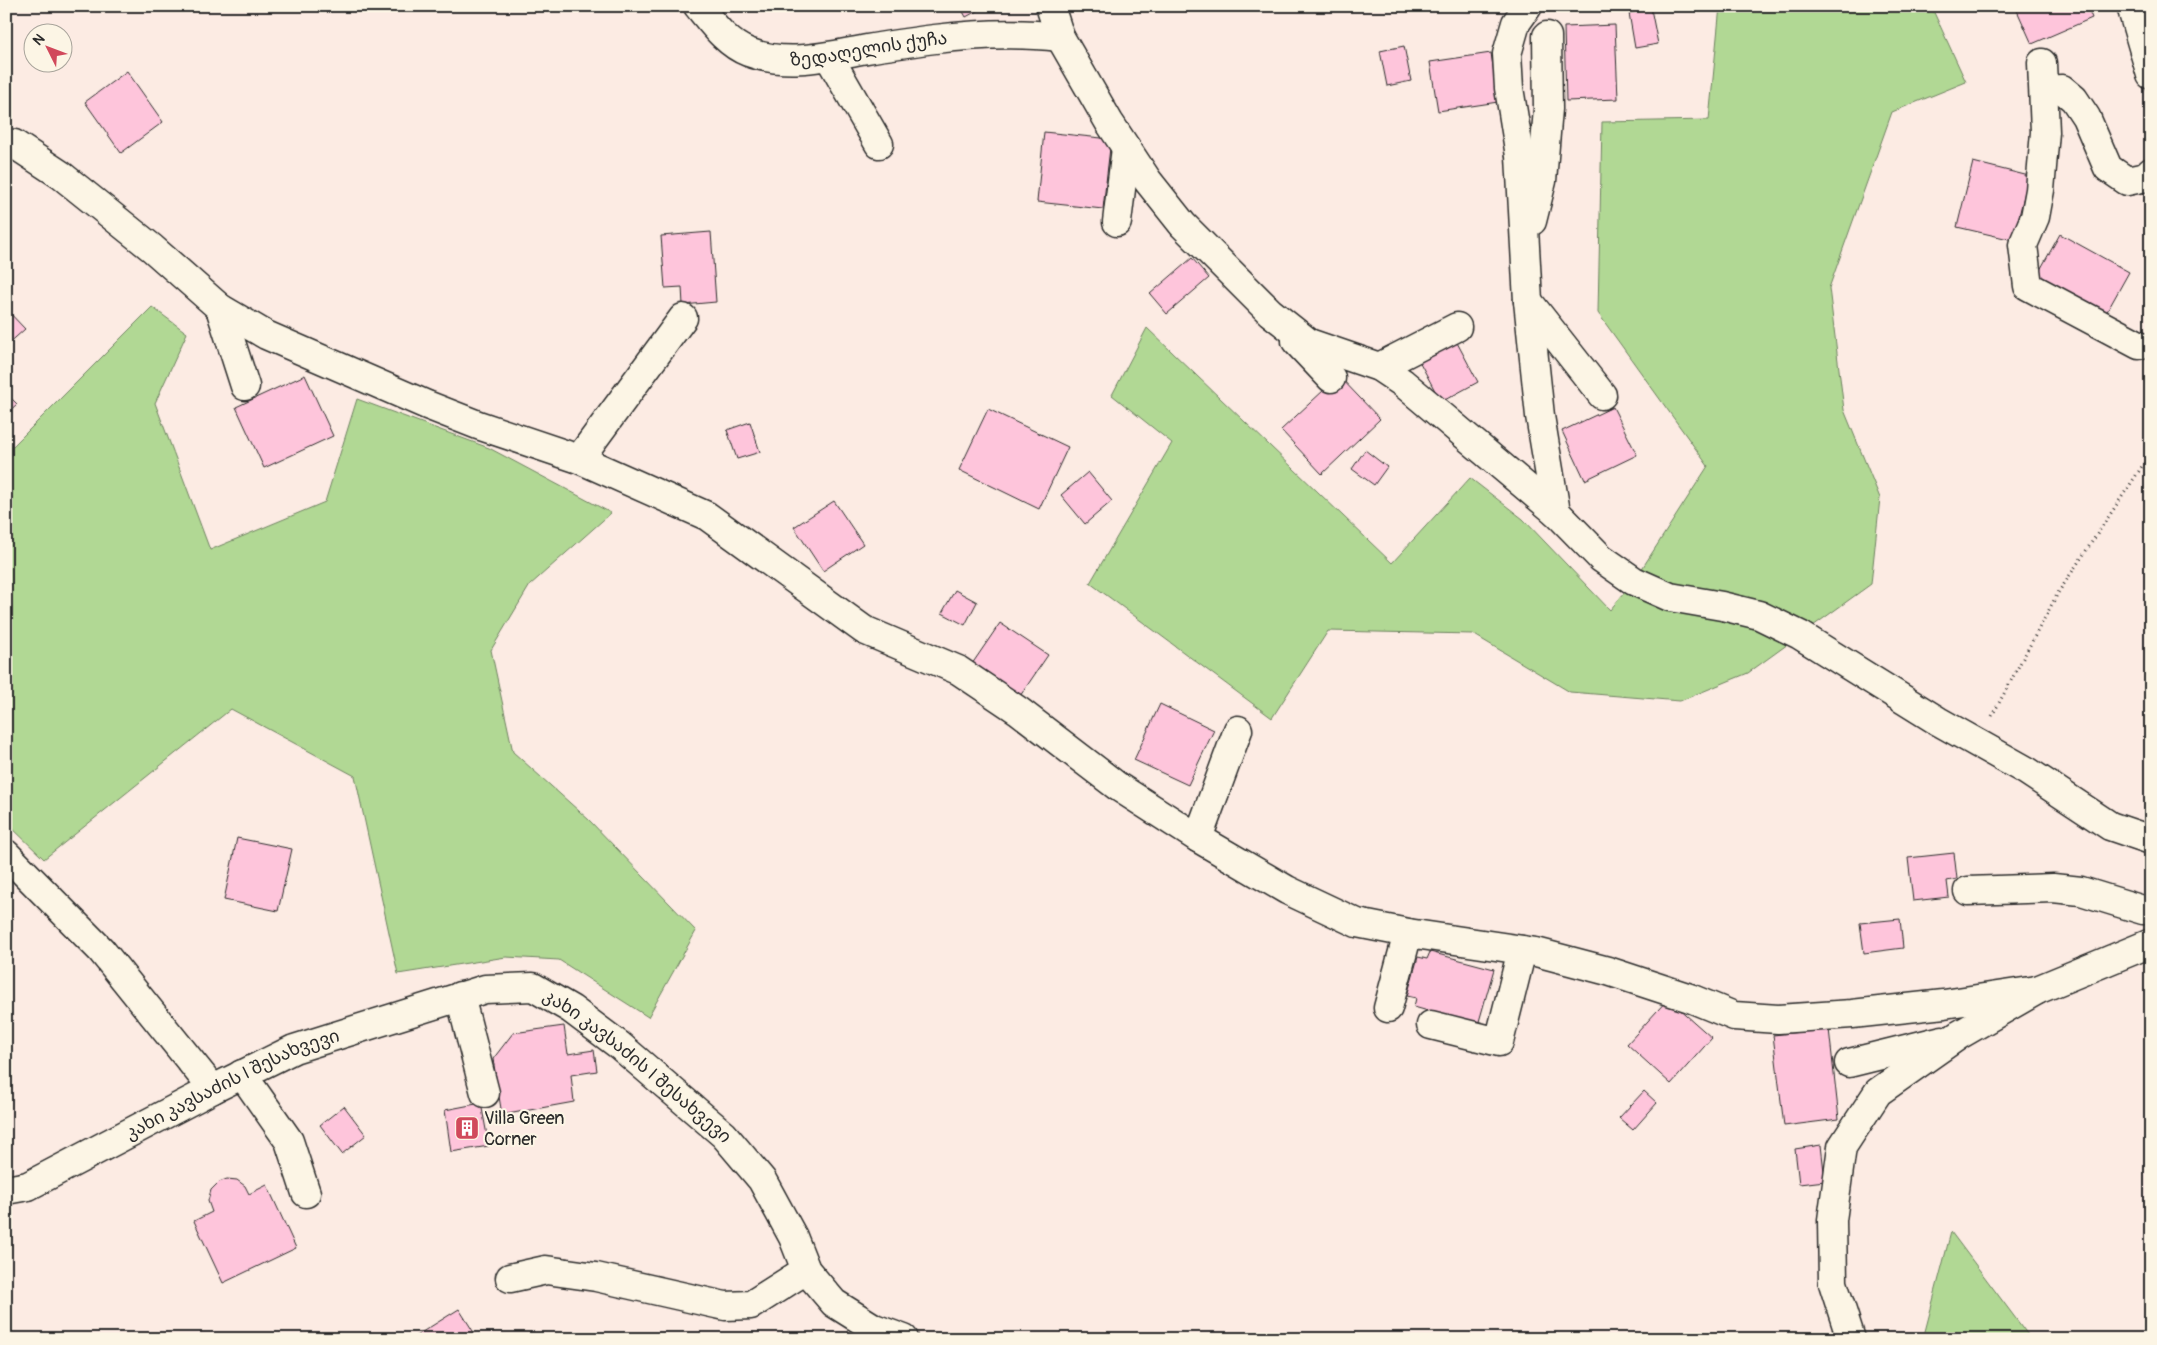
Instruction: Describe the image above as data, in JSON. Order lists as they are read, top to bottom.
{
  "streets": {
    "street": ["ზედაღელის ქუჩა", "კახი კავსაძის I შესახვევი"]
  },
  "places": {
    "building": ["Villa Green Corner"]
  },
  "north": "top left"
}
